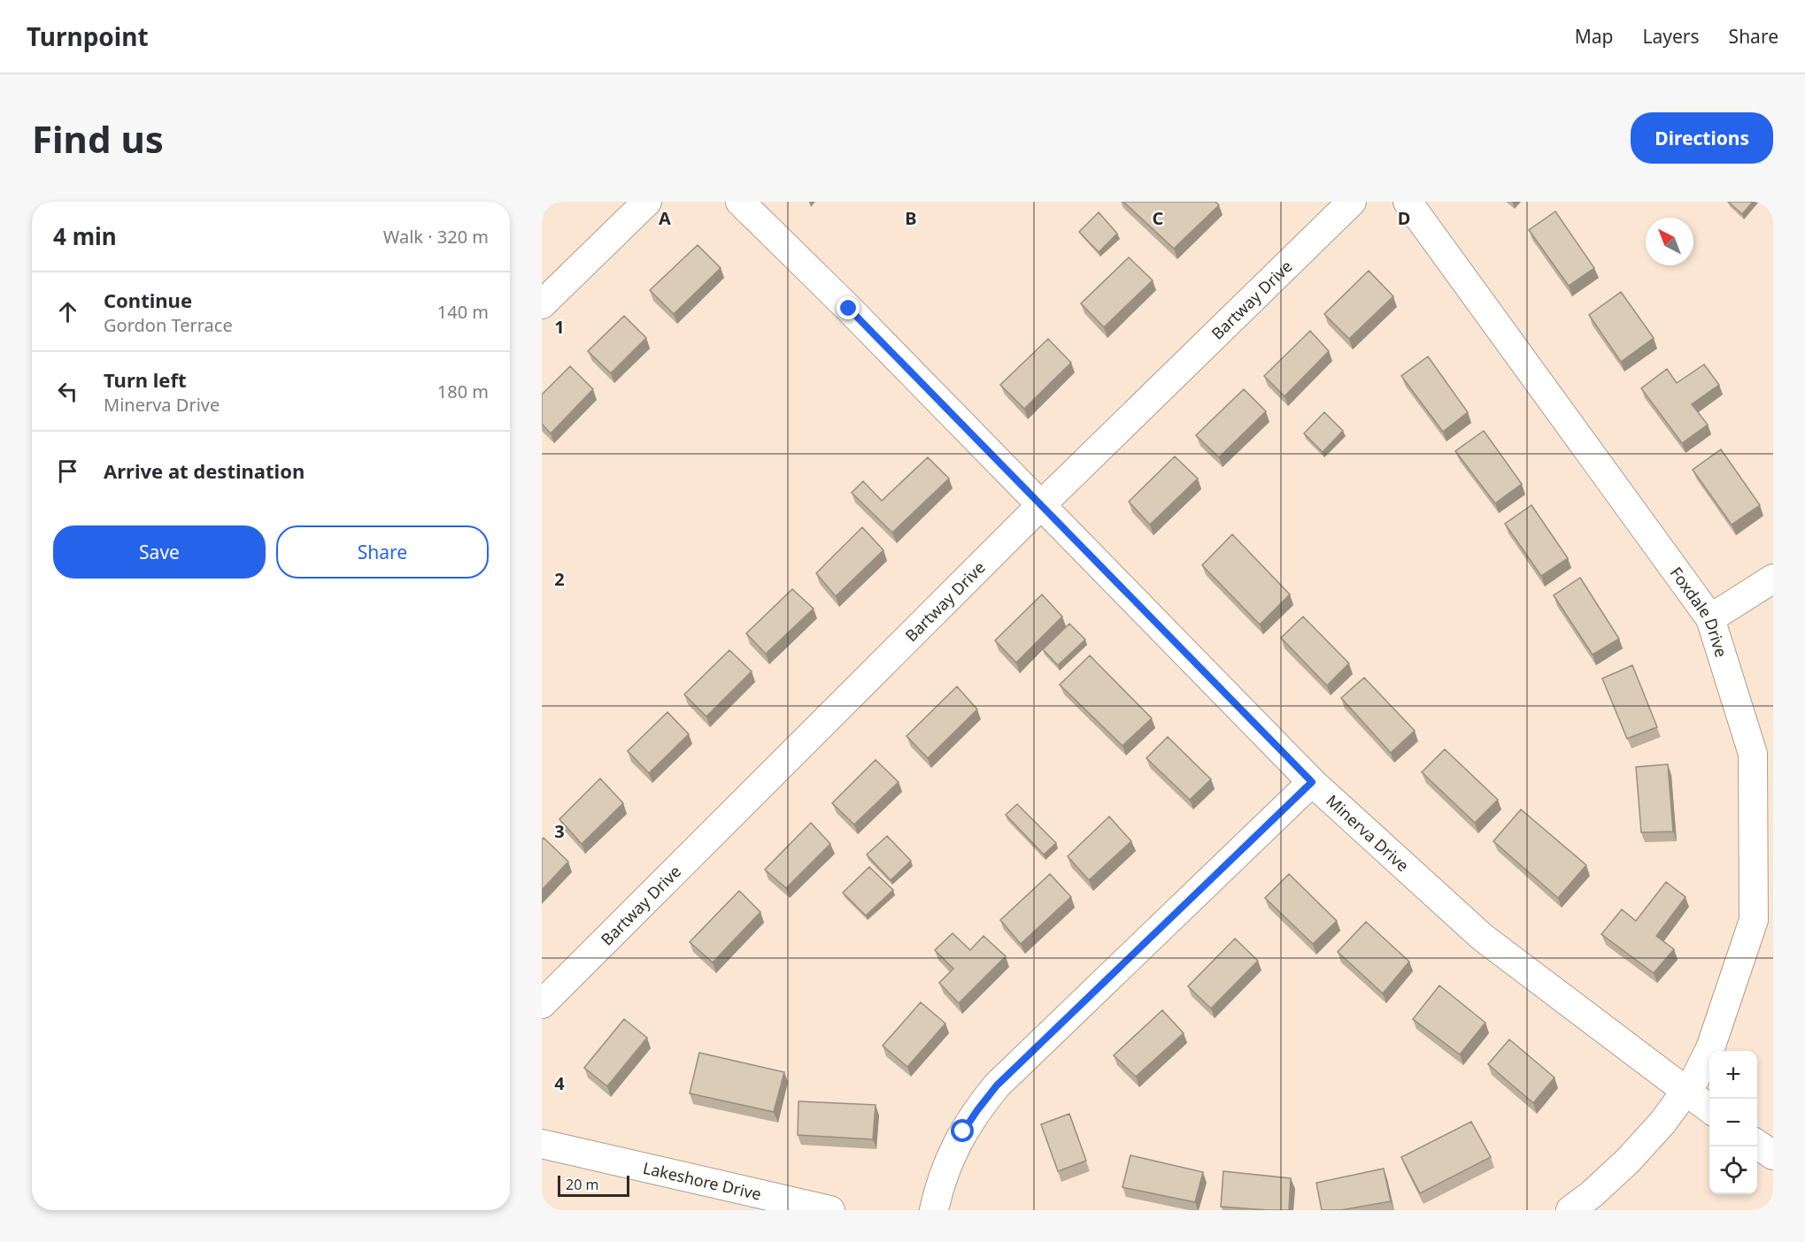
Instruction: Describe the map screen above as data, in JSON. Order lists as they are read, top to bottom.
{
  "streets": {
    "street": [
      "Bartway Drive",
      "Foxdale Drive",
      "Minerva Drive",
      "Lakeshore Drive"
    ]
  },
  "crossings": [
    ["Bartway Drive", "Minerva Drive"],
    ["Foxdale Drive", "Minerva Drive"]
  ],
  "scale_bar": "20 m",
  "north": "top left",
  "page": {
    "header": "Turnpoint",
    "nav": ["Map", "Layers", "Share"],
    "buttons": [
      "Directions",
      ["Save", "Share"]
    ],
    "title": "Find us",
    "heading": ["4 min", "Walk · 320 m"],
    "list": [
      ["Continue", "Gordon Terrace", "140 m"],
      ["Turn left", "Minerva Drive", "180 m"],
      "Arrive at destination"
    ],
    "map_buttons": ["+", "−"],
    "scale": "20 m"
  },
  "grid": {
    "columns": [
      "A",
      "B",
      "C",
      "D"
    ],
    "rows": [
      "1",
      "2",
      "3",
      "4"
    ]
  }
}
